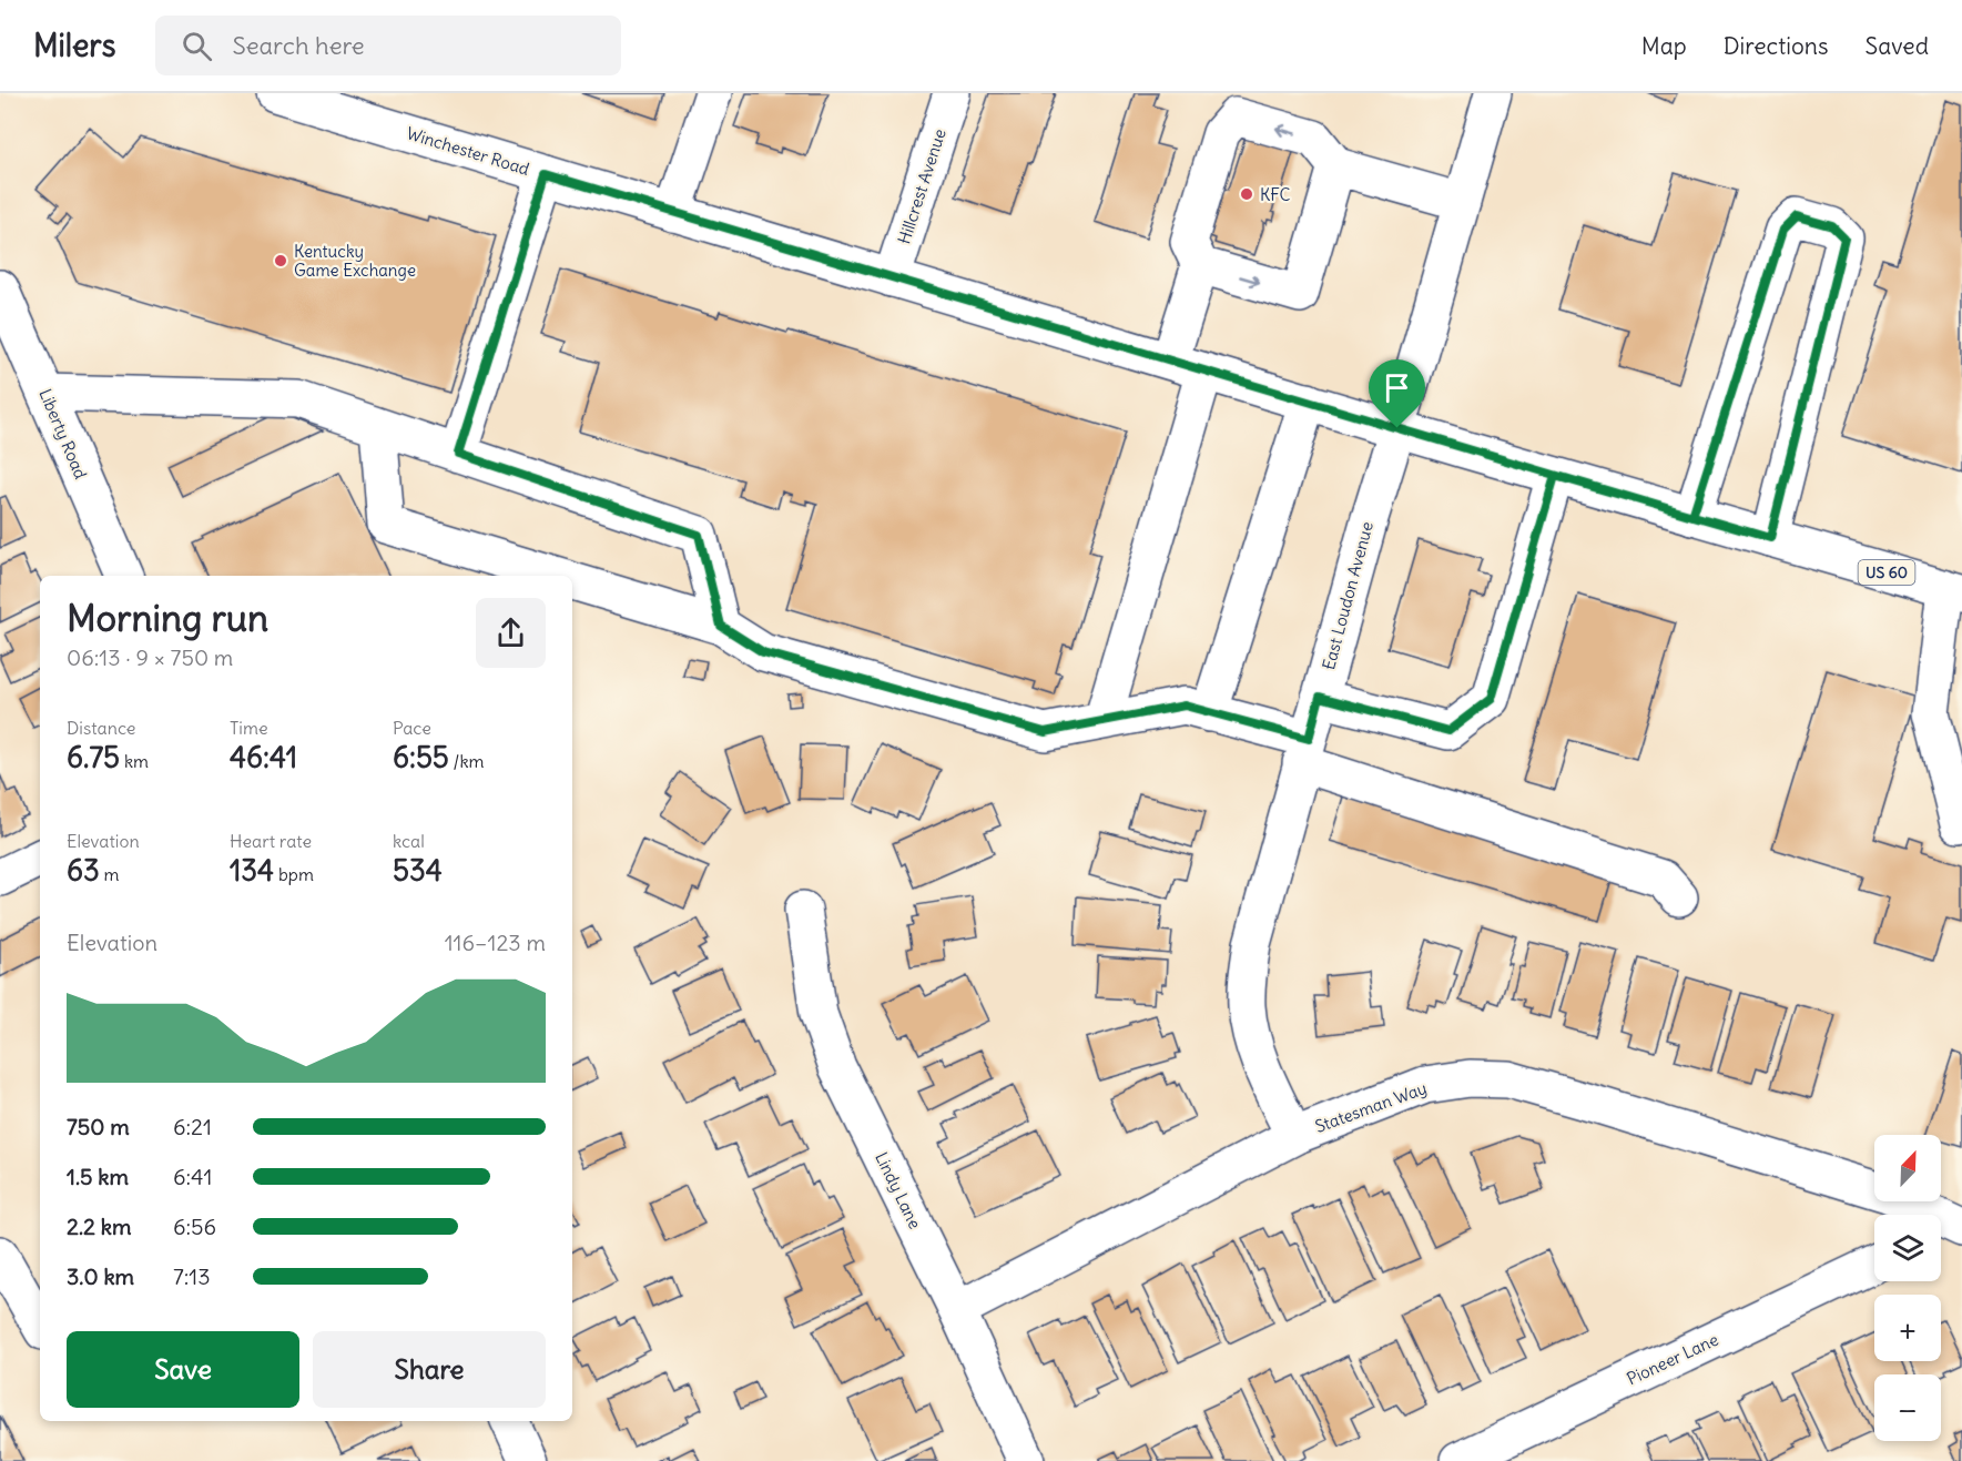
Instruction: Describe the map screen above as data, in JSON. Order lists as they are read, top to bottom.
{
  "streets": {
    "street": [
      "Winchester Road",
      "Hillcrest Avenue",
      "Liberty Road",
      "US 60",
      "East Loudon Avenue",
      "Statesman Way",
      "Lindy Lane",
      "Pioneer Lane"
    ]
  },
  "crossings": [
    ["Winchester Road", "Hillcrest Avenue"],
    ["Winchester Road", "East Loudon Avenue"],
    ["East Loudon Avenue", "Statesman Way"],
    ["Statesman Way", "Lindy Lane"]
  ],
  "places": ["KFC", "Kentucky Game Exchange"],
  "north": "top right",
  "page": {
    "header": "Milers",
    "search": "Search here",
    "nav": ["Map", "Directions", "Saved"],
    "heading": ["Morning run", "06:13 · 9 × 750 m"],
    "stats": [
      ["Distance", "6.75 km"],
      ["Time", "46:41"],
      ["Pace", "6:55 /km"],
      ["Elevation", "63 m"],
      ["Heart rate", "134 bpm"],
      ["kcal", "534"]
    ],
    "chart": ["Elevation", "116–123 m"],
    "list": [
      {
        "name": "750 m",
        "note": "6:21"
      },
      {
        "name": "1.5 km",
        "note": "6:41"
      },
      {
        "name": "2.2 km",
        "note": "6:56"
      },
      {
        "name": "3.0 km",
        "note": "7:13"
      }
    ],
    "map_buttons": ["+", "−"],
    "buttons": ["Save", "Share"]
  }
}
